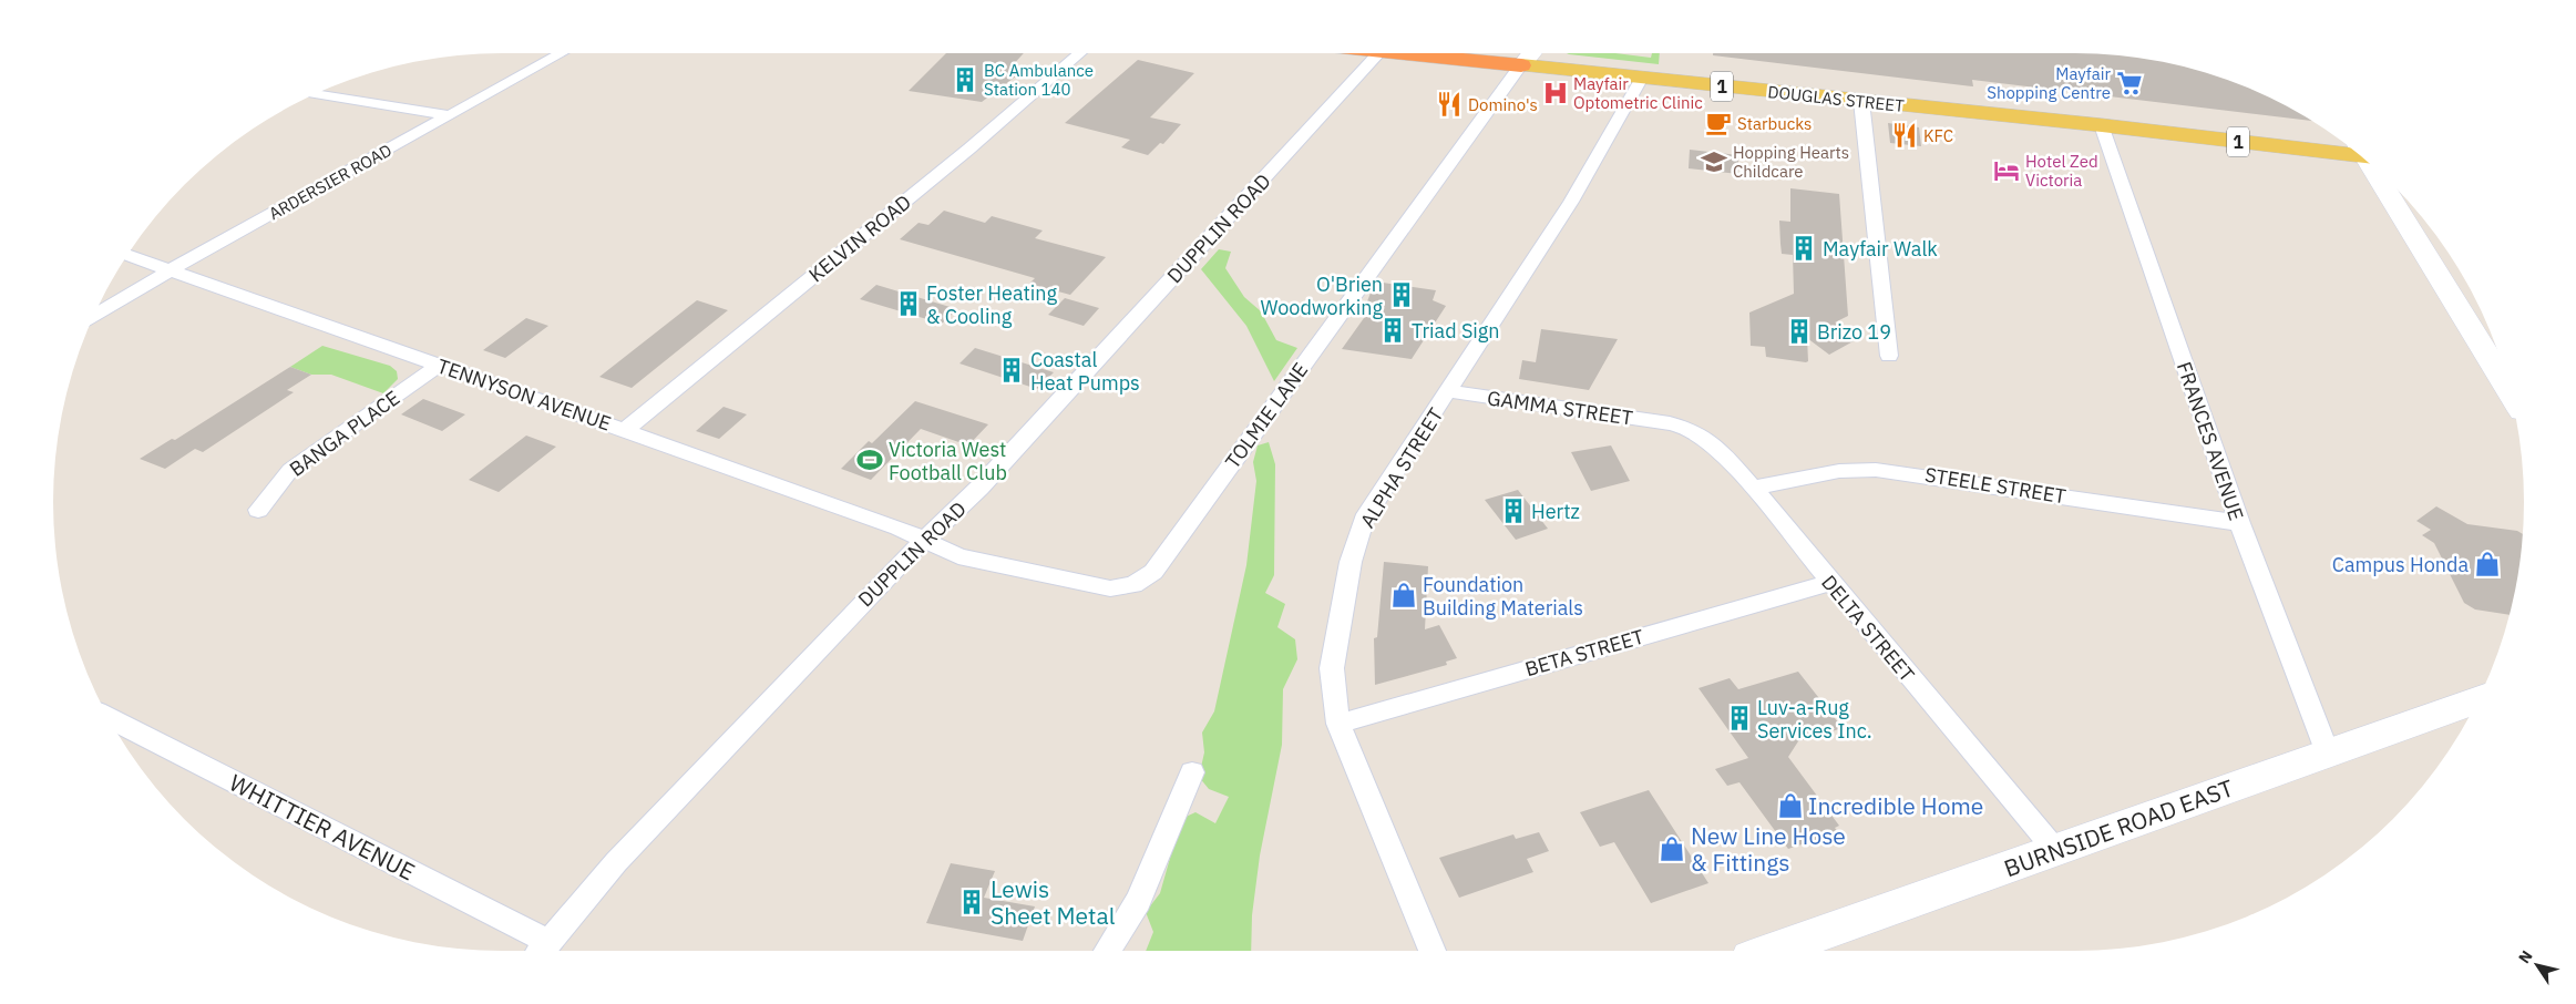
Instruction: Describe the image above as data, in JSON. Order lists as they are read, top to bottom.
{
  "streets": {
    "highway": ["1", "DOUGLAS STREET"],
    "main road": ["BURNSIDE ROAD EAST"],
    "street": [
      "ARDERSIER ROAD",
      "DUPPLIN ROAD",
      "KELVIN ROAD",
      "TENNYSON AVENUE",
      "GAMMA STREET",
      "TOLMIE LANE",
      "BANGA PLACE",
      "FRANCES AVENUE",
      "ALPHA STREET",
      "STEELE STREET",
      "DELTA STREET",
      "BETA STREET",
      "WHITTIER AVENUE"
    ]
  },
  "crossings": [
    ["DOUGLAS STREET", "TOLMIE LANE"],
    ["DOUGLAS STREET", "FRANCES AVENUE"],
    ["DOUGLAS STREET", "ALPHA STREET"],
    ["ARDERSIER ROAD", "TENNYSON AVENUE"],
    ["DUPPLIN ROAD", "TENNYSON AVENUE"],
    ["DUPPLIN ROAD", "TOLMIE LANE"],
    ["DUPPLIN ROAD", "WHITTIER AVENUE"],
    ["KELVIN ROAD", "TENNYSON AVENUE"],
    ["TENNYSON AVENUE", "TOLMIE LANE"],
    ["TENNYSON AVENUE", "BANGA PLACE"],
    ["GAMMA STREET", "ALPHA STREET"],
    ["GAMMA STREET", "DELTA STREET"],
    ["FRANCES AVENUE", "STEELE STREET"],
    ["FRANCES AVENUE", "BURNSIDE ROAD EAST"],
    ["ALPHA STREET", "BETA STREET"],
    ["STEELE STREET", "DELTA STREET"],
    ["DELTA STREET", "BETA STREET"],
    ["DELTA STREET", "BURNSIDE ROAD EAST"]
  ],
  "places": {
    "building": [
      "BC Ambulance Station 140",
      "Mayfair Walk",
      "O'Brien Woodworking",
      "Foster Heating & Cooling",
      "Triad Sign",
      "Brizo 19",
      "Coastal Heat Pumps",
      "Hertz",
      "Luv-a-Rug Services Inc.",
      "Lewis Sheet Metal"
    ],
    "supermarket": ["Mayfair Shopping Centre"],
    "hospital": ["Mayfair Optometric Clinic"],
    "restaurant": ["Domino's", "KFC"],
    "cafe": ["Starbucks"],
    "school or university": ["Hopping Hearts Childcare"],
    "hotel": ["Hotel Zed Victoria"],
    "sports": ["Victoria West Football Club"],
    "shop": [
      "Campus Honda",
      "Foundation Building Materials",
      "Incredible Home",
      "New Line Hose & Fittings"
    ]
  },
  "north": "top left"
}
